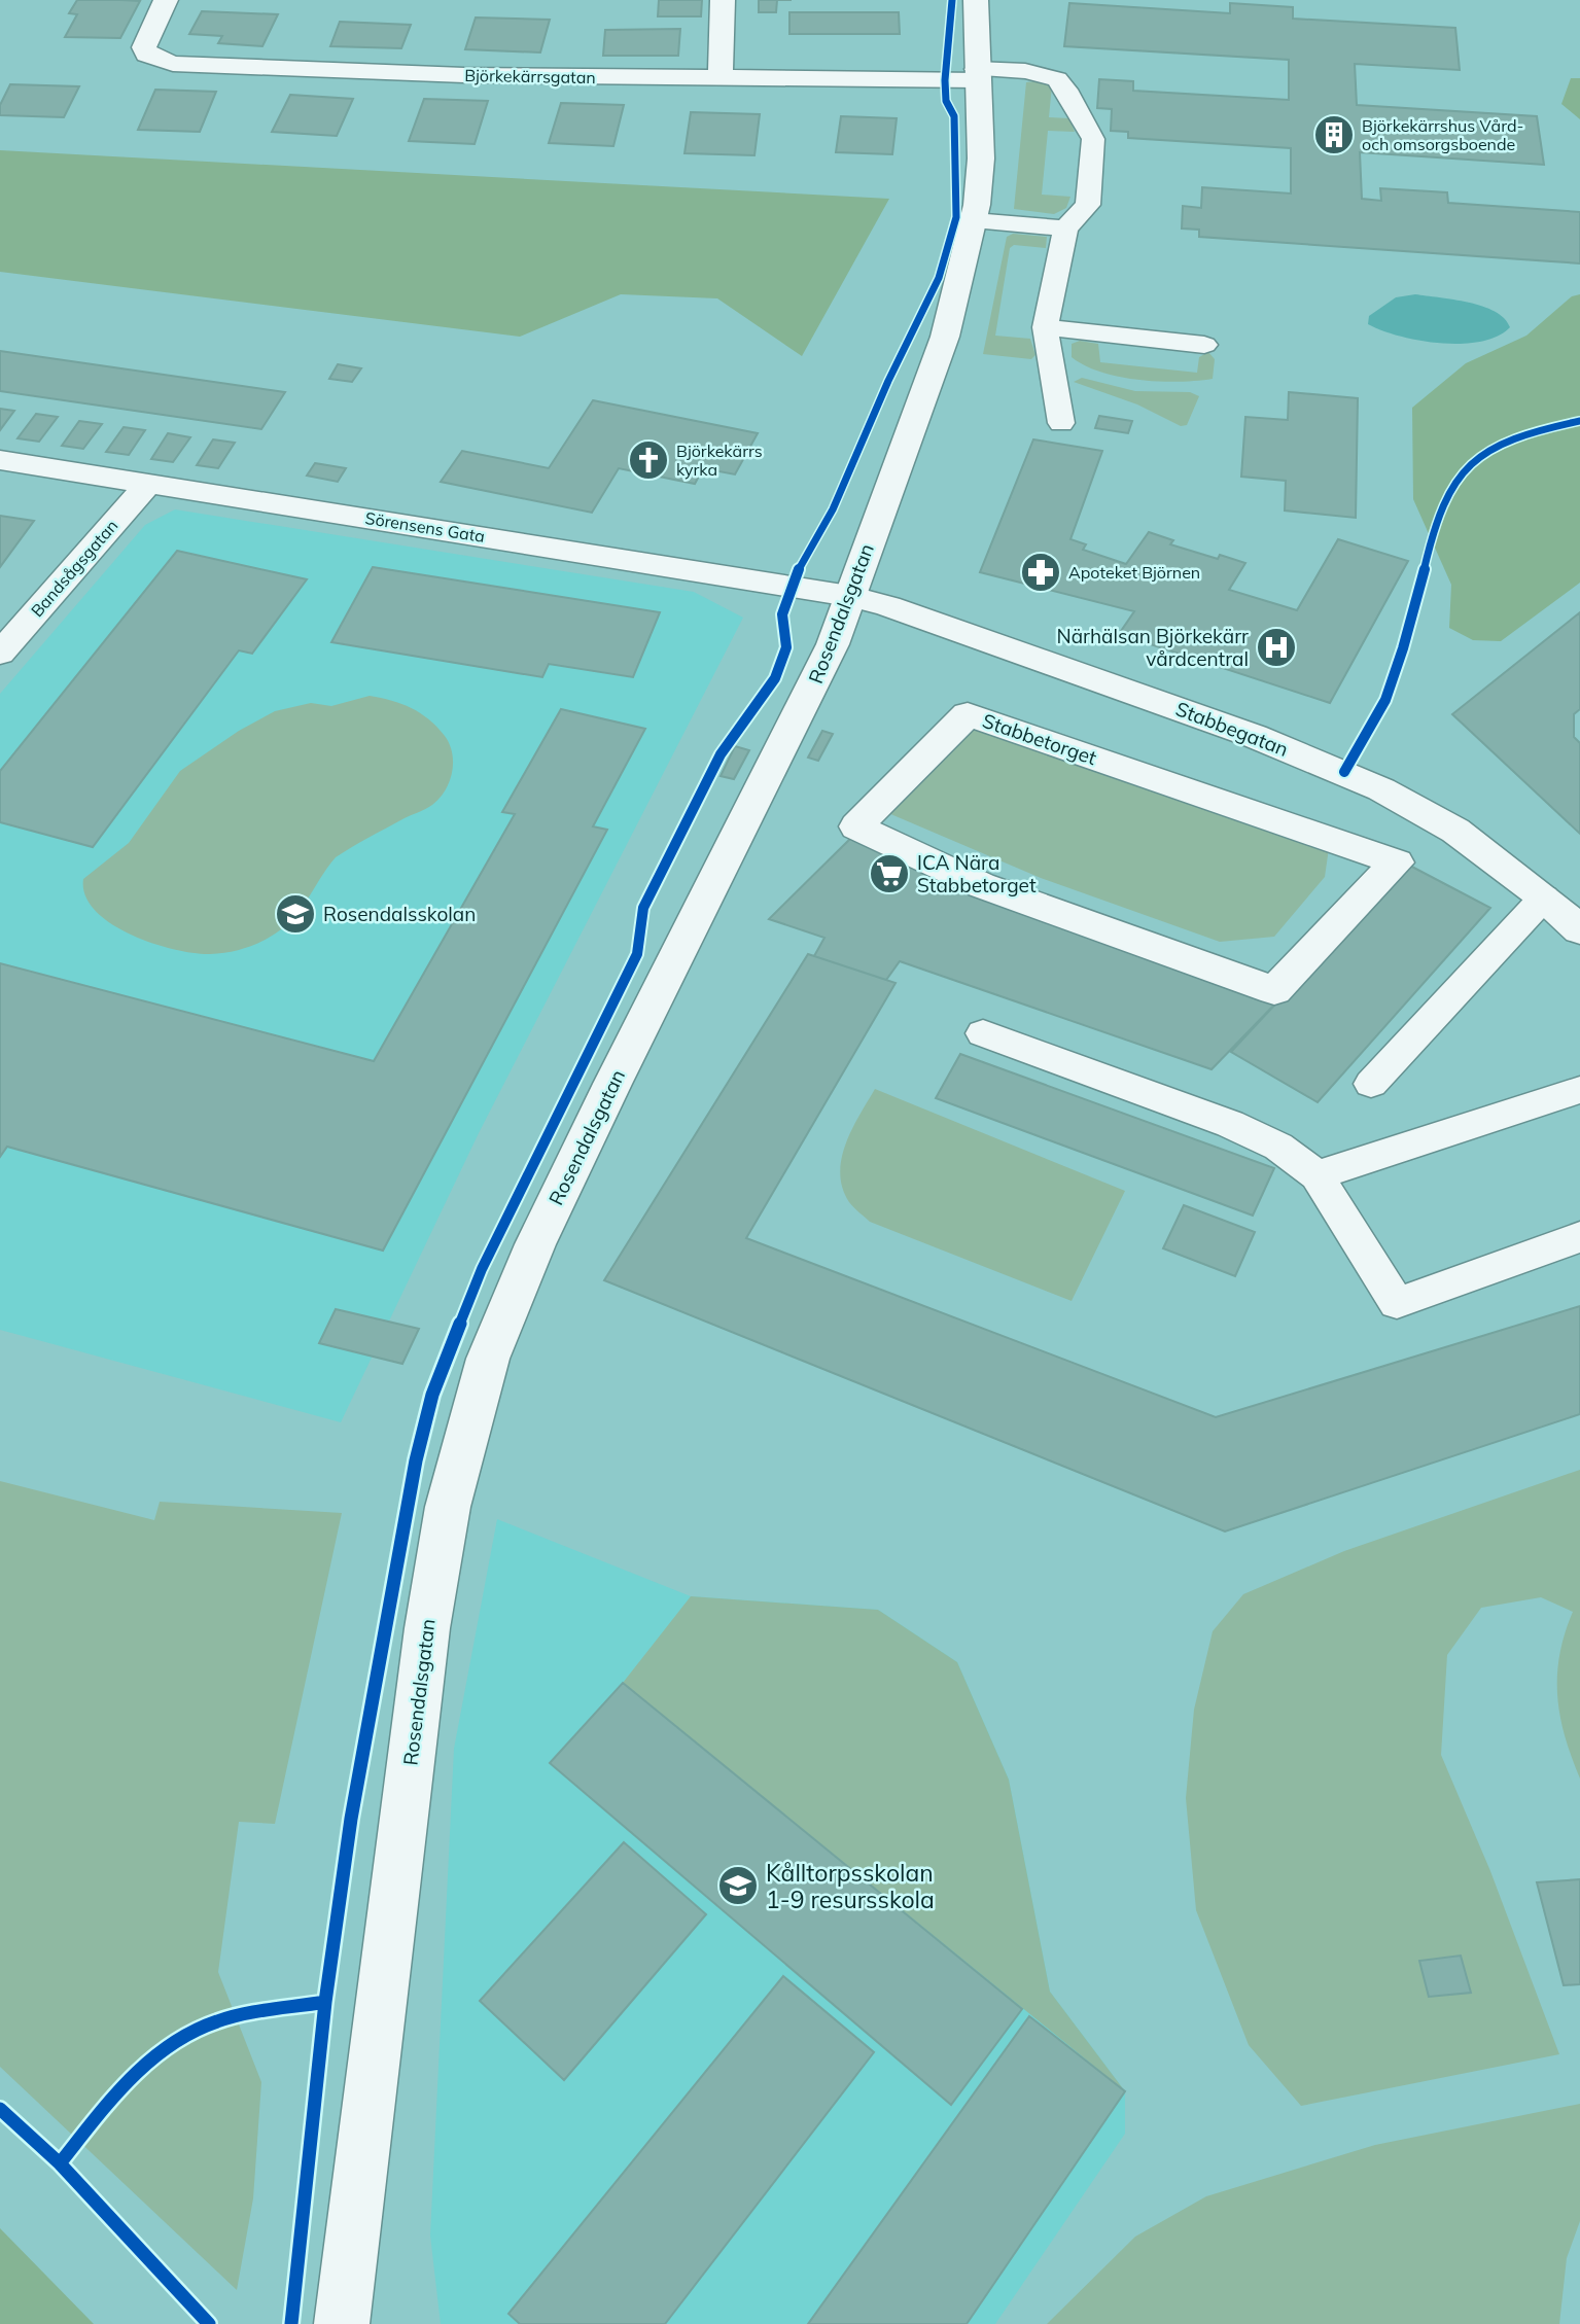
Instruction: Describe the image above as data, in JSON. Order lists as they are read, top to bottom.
{
  "streets": {
    "street": [
      "Björkekärrsgatan",
      "Sörensens Gata",
      "Bandsågsgatan",
      "Rosendalsgatan",
      "Stabbegatan",
      "Stabbetorget"
    ]
  },
  "crossings": [
    ["Björkekärrsgatan", "Rosendalsgatan"],
    ["Sörensens Gata", "Bandsågsgatan"],
    ["Sörensens Gata", "Rosendalsgatan"],
    ["Sörensens Gata", "Stabbegatan"],
    ["Rosendalsgatan", "Stabbegatan"]
  ],
  "places": {
    "building": ["Björkekärrshus Vård- och omsorgsboende"],
    "church": ["Björkekärrs kyrka"],
    "pharmacy": ["Apoteket Björnen"],
    "hospital": ["Närhälsan Björkekärr vårdcentral"],
    "supermarket": ["ICA Nära Stabbetorget"],
    "school or university": ["Rosendalsskolan", "Kålltorpsskolan 1-9 resursskola"]
  }
}
